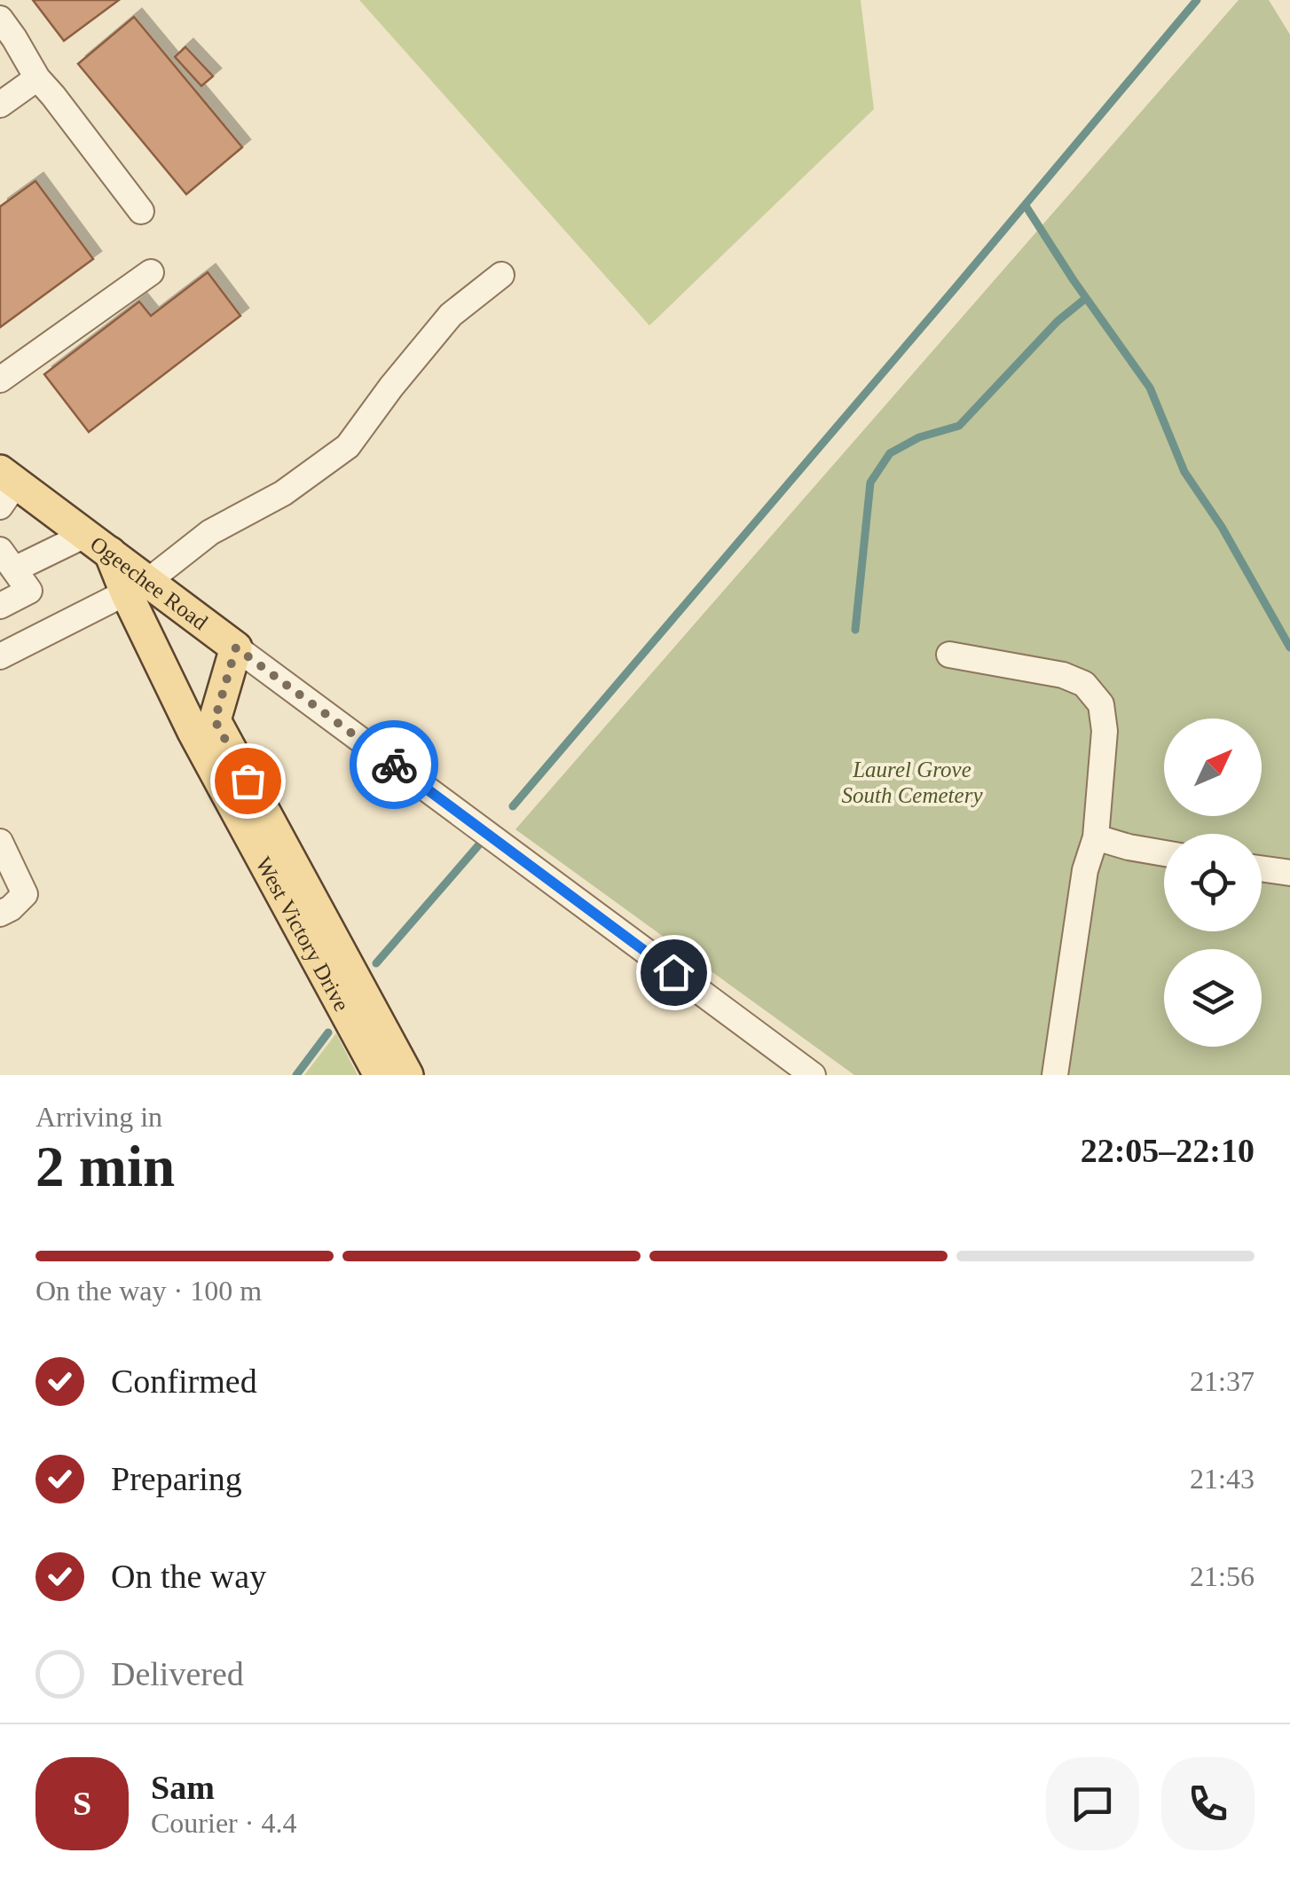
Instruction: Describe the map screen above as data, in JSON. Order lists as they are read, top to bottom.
{
  "streets": {
    "main road": ["Ogeechee Road", "West Victory Drive"]
  },
  "crossings": [
    ["Ogeechee Road", "West Victory Drive"]
  ],
  "parks": ["Laurel Grove South Cemetery"],
  "north": "top right",
  "page": {
    "heading": ["2 min", "Arriving in", "22:05–22:10"],
    "panel": ["Sam", "Courier · 4.4"],
    "bar": "On the way · 100 m",
    "list": [
      ["Confirmed", "21:37"],
      ["Preparing", "21:43"],
      ["On the way", "21:56"],
      "Delivered"
    ],
    "round": "S"
  }
}
